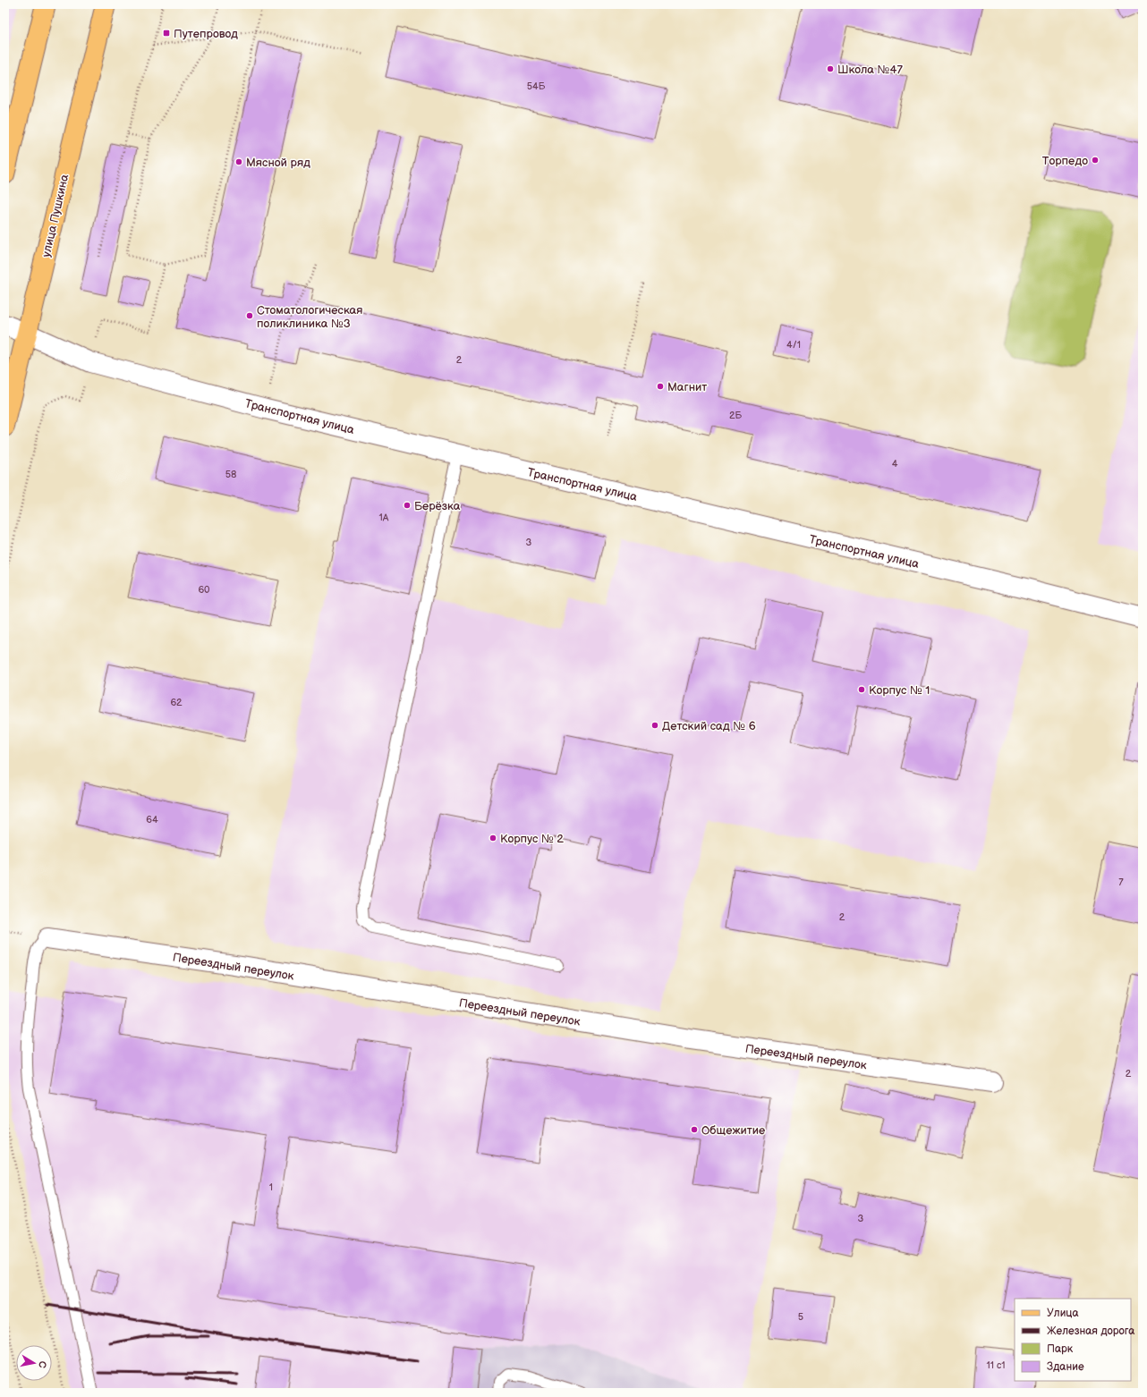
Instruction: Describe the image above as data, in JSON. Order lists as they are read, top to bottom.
{
  "streets": {
    "main road": ["улица Пушкина"],
    "street": ["Транспортная улица", "Переездный переулок"]
  },
  "crossings": [
    ["улица Пушкина", "Транспортная улица"]
  ],
  "places": {
    "transit": ["Путепровод"],
    "other": [
      "Школа №47",
      "Торпедо",
      "Мясной ряд",
      "Стоматологическая поликлиника №3",
      "Магнит",
      "Берёзка",
      "Корпус № 1",
      "Детский сад № 6",
      "Корпус № 2",
      "Общежитие"
    ]
  },
  "house_numbers": [
    "54Б",
    "4/1",
    "2",
    "2Б",
    "4",
    "58",
    "1А",
    "3",
    "60",
    "62",
    "64",
    "7",
    "2",
    "2",
    "1",
    "3",
    "5",
    "11 с1"
  ],
  "legend": [
    "Улица",
    "Железная дорога",
    "Парк",
    "Здание"
  ],
  "north": "right"
}
